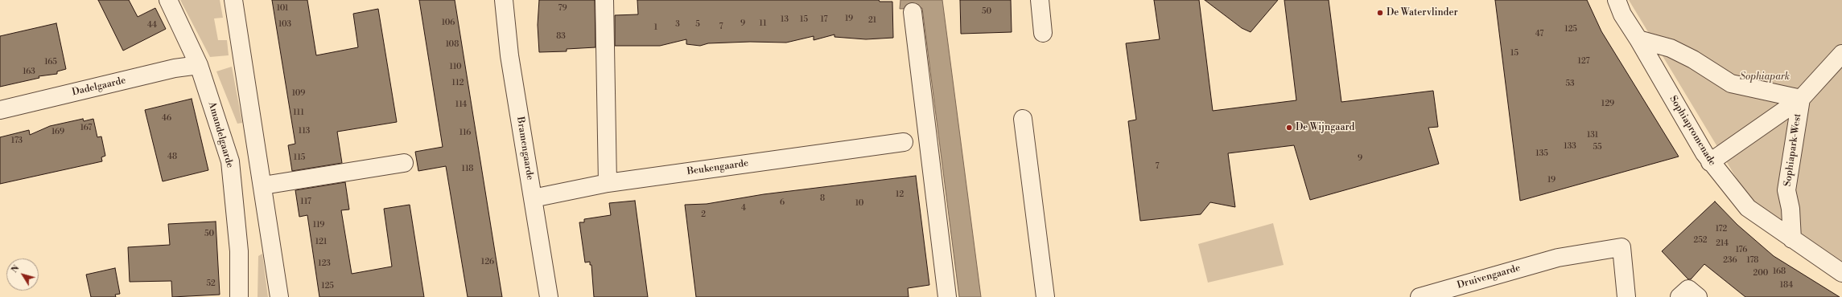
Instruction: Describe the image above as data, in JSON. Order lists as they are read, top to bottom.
{
  "streets": {
    "street": [
      "Dadelgaarde",
      "Sophiapromenade",
      "Amandelgaarde",
      "Bramengaarde",
      "Sophiapark-West",
      "Beukengaarde",
      "Druivengaarde"
    ]
  },
  "crossings": [
    ["Dadelgaarde", "Amandelgaarde"],
    ["Sophiapromenade", "Sophiapark-West"],
    ["Bramengaarde", "Beukengaarde"]
  ],
  "parks": ["Sophiapark"],
  "places": ["De Watervlinder", "De Wijngaard"],
  "house_numbers": [
    "101",
    "79",
    "50",
    "19",
    "13",
    "15",
    "17",
    "21",
    "106",
    "9",
    "11",
    "103",
    "3",
    "5",
    "44",
    "7",
    "1",
    "125",
    "47",
    "83",
    "108",
    "15",
    "127",
    "165",
    "110",
    "163",
    "112",
    "53",
    "109",
    "129",
    "114",
    "111",
    "46",
    "167",
    "113",
    "169",
    "116",
    "131",
    "173",
    "133",
    "55",
    "135",
    "48",
    "115",
    "9",
    "7",
    "118",
    "19",
    "12",
    "8",
    "117",
    "6",
    "10",
    "4",
    "2",
    "119",
    "172",
    "50",
    "252",
    "121",
    "214",
    "176",
    "236",
    "178",
    "126",
    "123",
    "168",
    "200",
    "52",
    "184",
    "125"
  ],
  "north": "top left"
}
